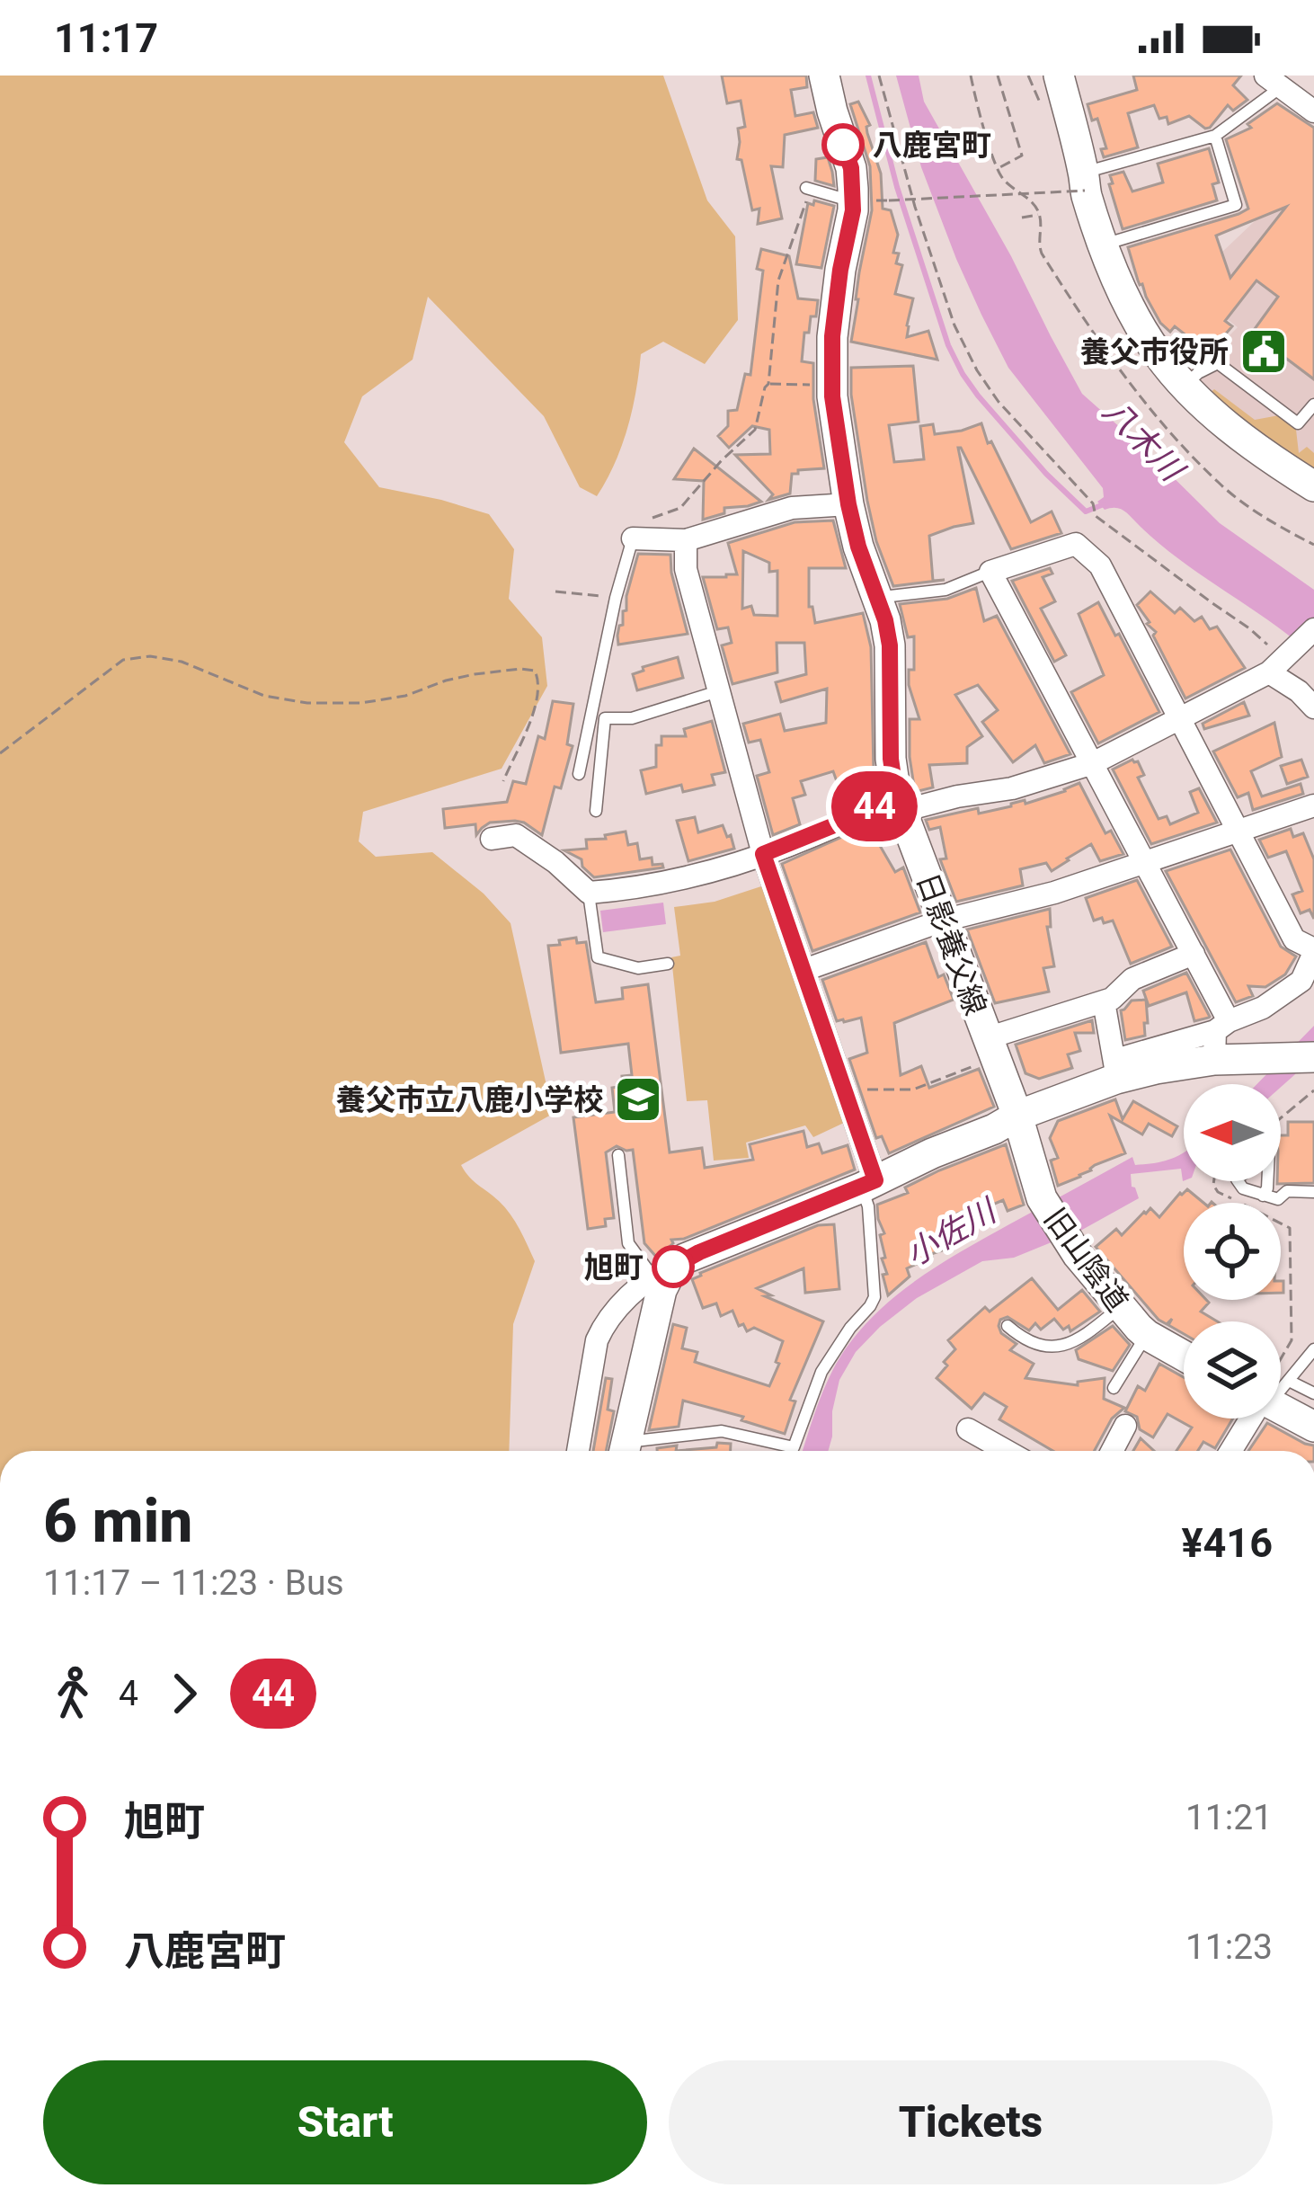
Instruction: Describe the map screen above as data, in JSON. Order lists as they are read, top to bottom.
{
  "streets": {
    "main road": ["日影養父線", "旧山陰道"]
  },
  "crossings": [
    ["日影養父線", "旧山陰道"]
  ],
  "water": ["八木川", "小佐川"],
  "places": {
    "other": ["八鹿宮町", "旭町"],
    "public building": ["養父市役所"],
    "school or university": ["養父市立八鹿小学校"]
  },
  "lines": ["bus line 44"],
  "north": "left",
  "page": {
    "status": "11:17",
    "on_map": "44",
    "heading": ["6 min", "11:17 – 11:23 · Bus", "¥416"],
    "legs": ["4", "44"],
    "list": [
      {
        "name": "旭町",
        "value": "11:21"
      },
      {
        "name": "八鹿宮町",
        "value": "11:23"
      }
    ],
    "buttons": ["Start", "Tickets"]
  }
}
